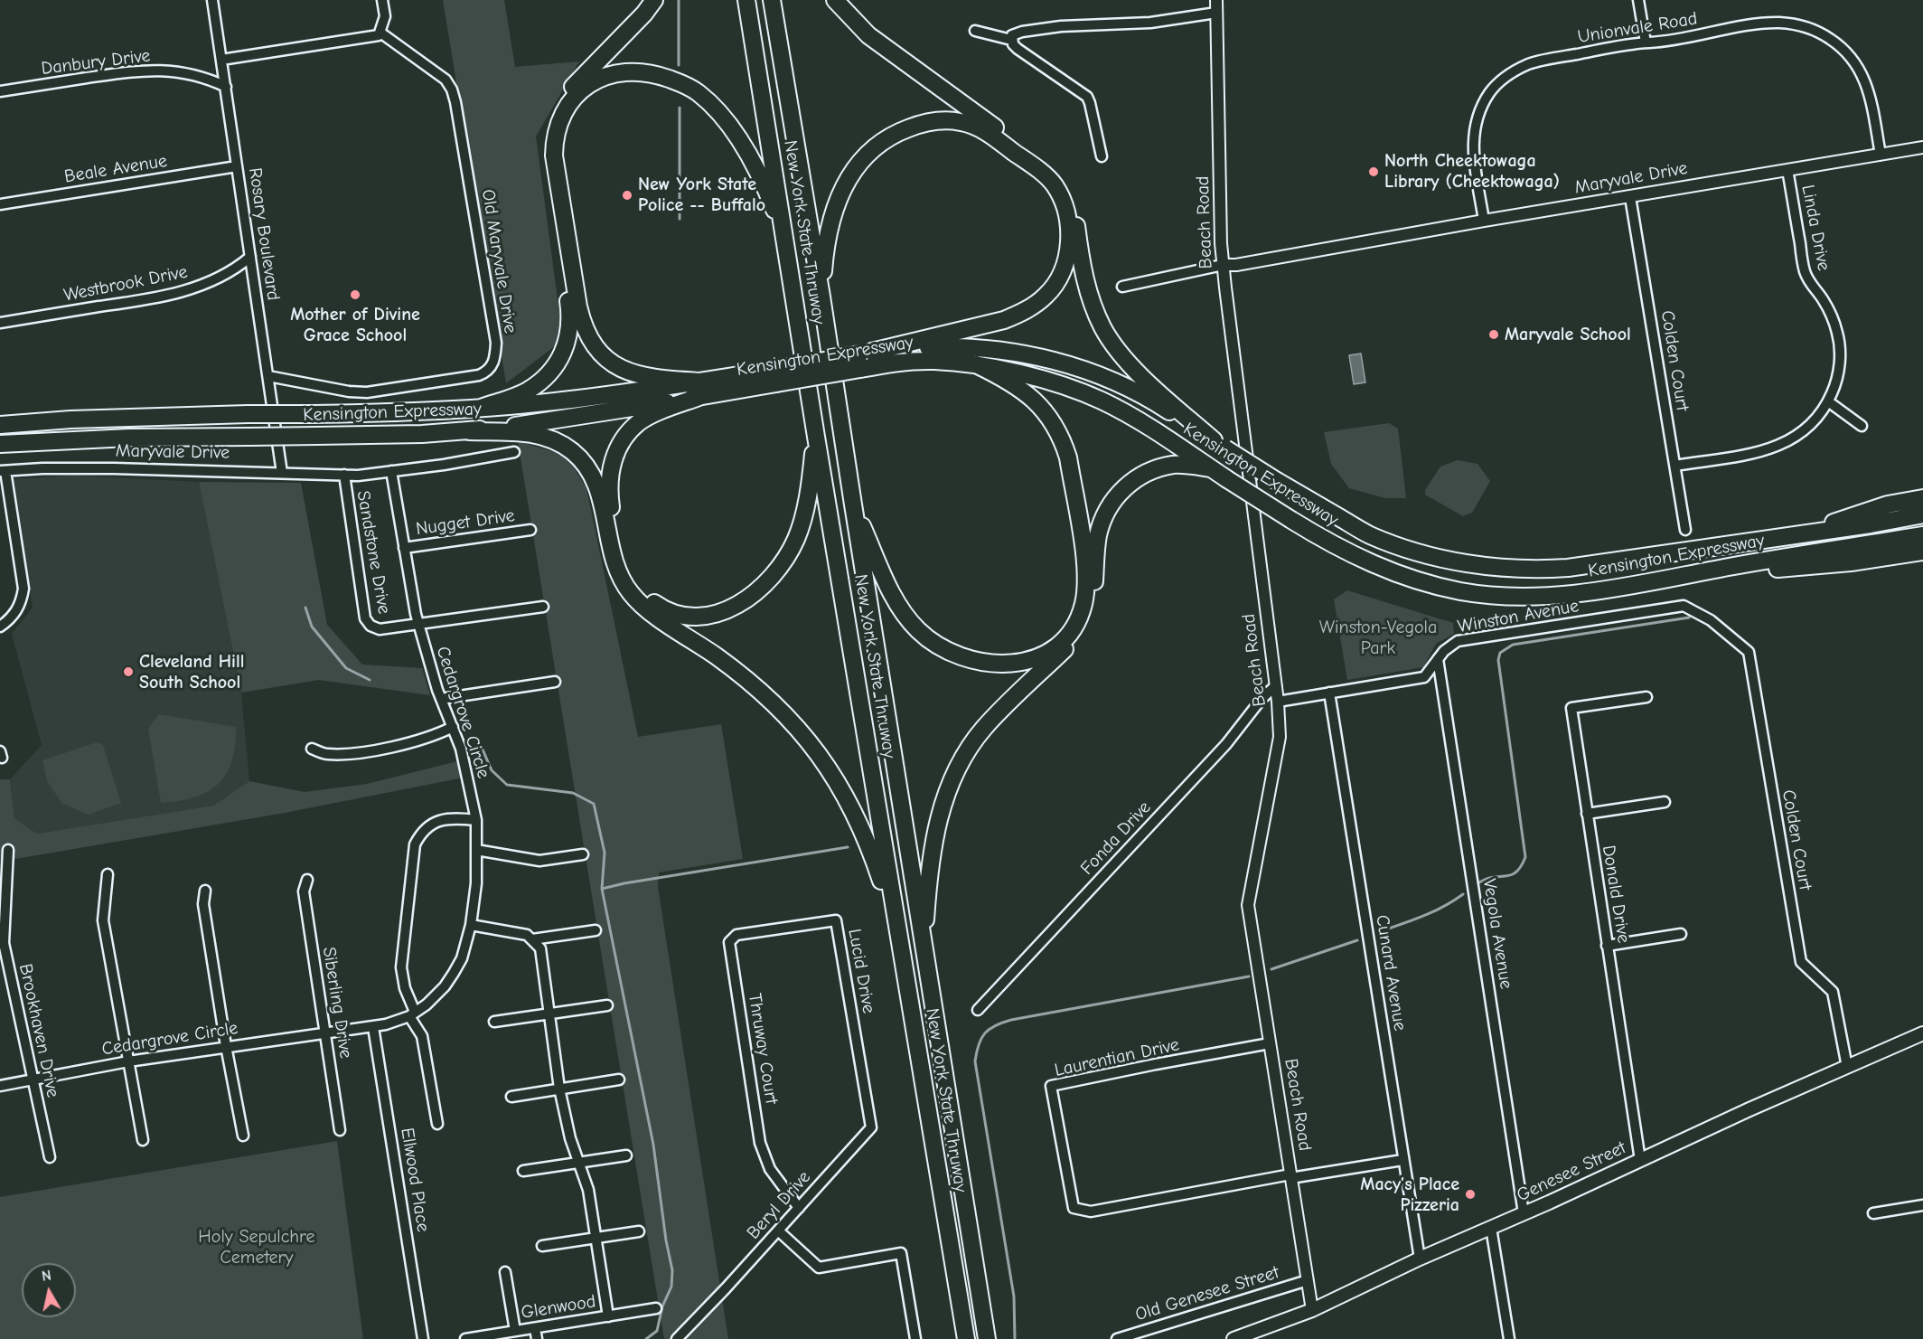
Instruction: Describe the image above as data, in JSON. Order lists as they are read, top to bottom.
{
  "streets": {
    "highway": ["New York State Thruway", "Kensington Expressway"],
    "main road": ["Genesee Street"],
    "street": [
      "Unionvale Road",
      "Danbury Drive",
      "Beale Avenue",
      "Maryvale Drive",
      "Beach Road",
      "Linda Drive",
      "Rosary Boulevard",
      "Old Maryvale Drive",
      "Westbrook Drive",
      "Colden Court",
      "Nugget Drive",
      "Sandstone Drive",
      "Winston Avenue",
      "Cedargrove Circle",
      "Fonda Drive",
      "Donald Drive",
      "Vegola Avenue",
      "Lucid Drive",
      "Cunard Avenue",
      "Siberling Drive",
      "Brookhaven Drive",
      "Thruway Court",
      "Laurentian Drive",
      "Ellwood Place",
      "Beryl Drive",
      "Old Genesee Street",
      "Glenwood"
    ]
  },
  "crossings": [
    ["Unionvale Road", "Maryvale Drive"],
    ["Danbury Drive", "Rosary Boulevard"],
    ["Beale Avenue", "Rosary Boulevard"],
    ["Maryvale Drive", "Beach Road"],
    ["Maryvale Drive", "Linda Drive"],
    ["Maryvale Drive", "Rosary Boulevard"],
    ["Maryvale Drive", "Colden Court"],
    ["Maryvale Drive", "Sandstone Drive"],
    ["Beach Road", "Winston Avenue"],
    ["Beach Road", "Fonda Drive"],
    ["Beach Road", "Laurentian Drive"],
    ["Beach Road", "Genesee Street"],
    ["Beach Road", "Old Genesee Street"],
    ["Linda Drive", "Colden Court"],
    ["Rosary Boulevard", "Old Maryvale Drive"],
    ["Rosary Boulevard", "Westbrook Drive"],
    ["Colden Court", "Winston Avenue"],
    ["Colden Court", "Genesee Street"],
    ["Nugget Drive", "Cedargrove Circle"],
    ["Sandstone Drive", "Cedargrove Circle"],
    ["Winston Avenue", "Vegola Avenue"],
    ["Winston Avenue", "Cunard Avenue"],
    ["Cedargrove Circle", "Siberling Drive"],
    ["Cedargrove Circle", "Brookhaven Drive"],
    ["Cedargrove Circle", "Ellwood Place"],
    ["Donald Drive", "Genesee Street"],
    ["Vegola Avenue", "Genesee Street"],
    ["Lucid Drive", "Thruway Court"],
    ["Lucid Drive", "Beryl Drive"],
    ["Cunard Avenue", "Genesee Street"],
    ["Thruway Court", "Beryl Drive"]
  ],
  "parks": ["Winston-Vegola Park", "Holy Sepulchre Cemetery"],
  "places": [
    "North Cheektowaga Library (Cheektowaga)",
    "New York State Police -- Buffalo",
    "Mother of Divine Grace School",
    "Maryvale School",
    "Cleveland Hill South School",
    "Macy’s Place Pizzeria"
  ],
  "north": "top"
}
